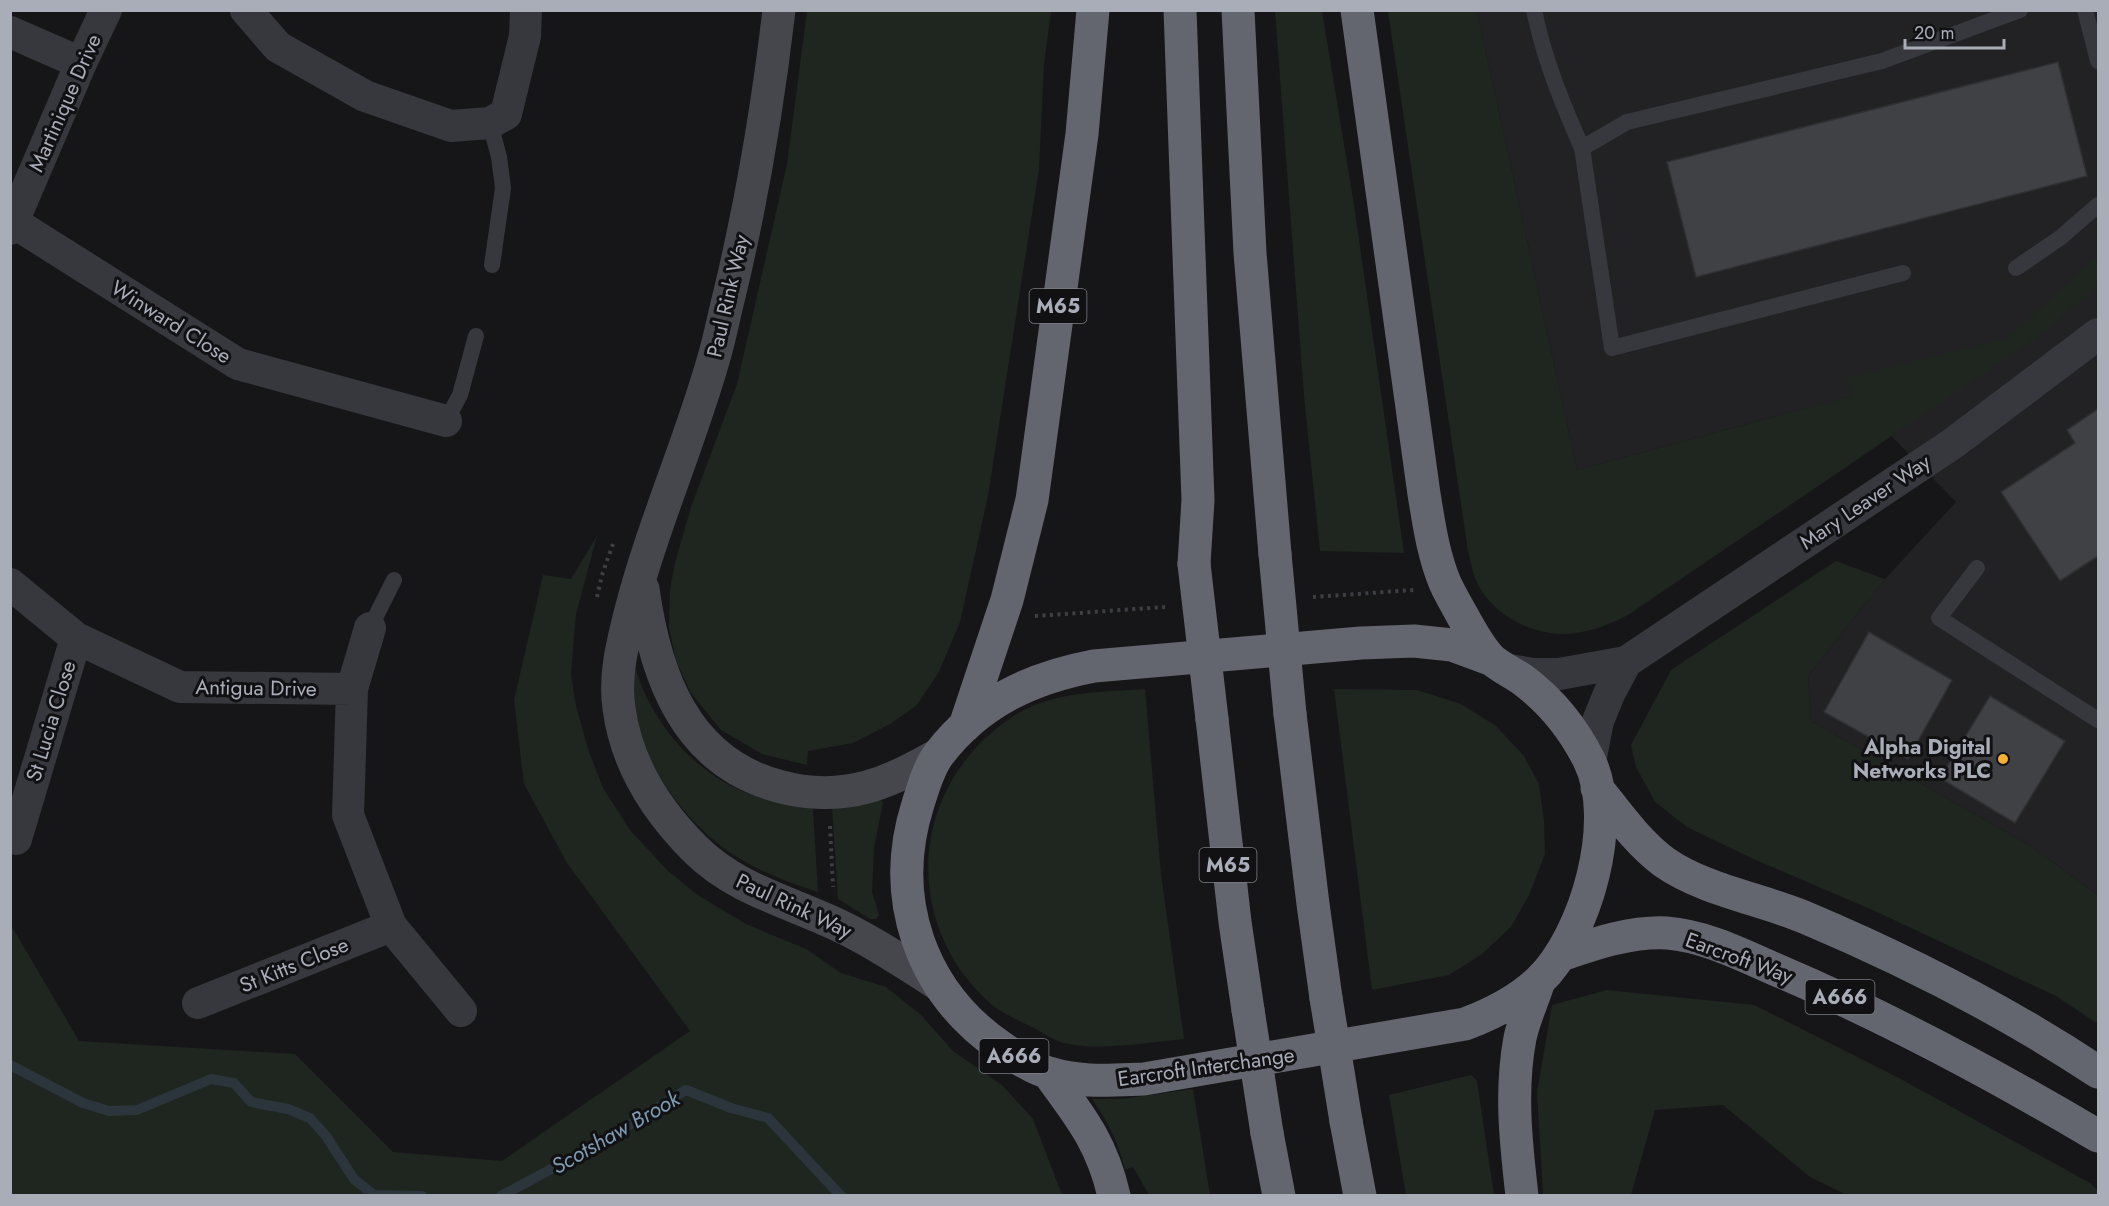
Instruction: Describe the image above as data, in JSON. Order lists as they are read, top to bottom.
{
  "streets": {
    "highway": [
      "M65",
      "Earcroft Way",
      "A666",
      "Earcroft Interchange"
    ],
    "street": [
      "Martinique Drive",
      "Paul Rink Way",
      "Winward Close",
      "Mary Leaver Way",
      "Antigua Drive",
      "St Lucia Close",
      "St Kitts Close"
    ]
  },
  "crossings": [
    ["Martinique Drive", "Winward Close"],
    ["Paul Rink Way", "Earcroft Interchange"],
    ["Mary Leaver Way", "A666"],
    ["Mary Leaver Way", "Earcroft Interchange"],
    ["Antigua Drive", "St Lucia Close"],
    ["Earcroft Way", "Earcroft Interchange"],
    ["A666", "Earcroft Interchange"]
  ],
  "water": ["Scotshaw Brook"],
  "places": ["Alpha Digital Networks PLC"],
  "scale_bar": "20 m"
}
